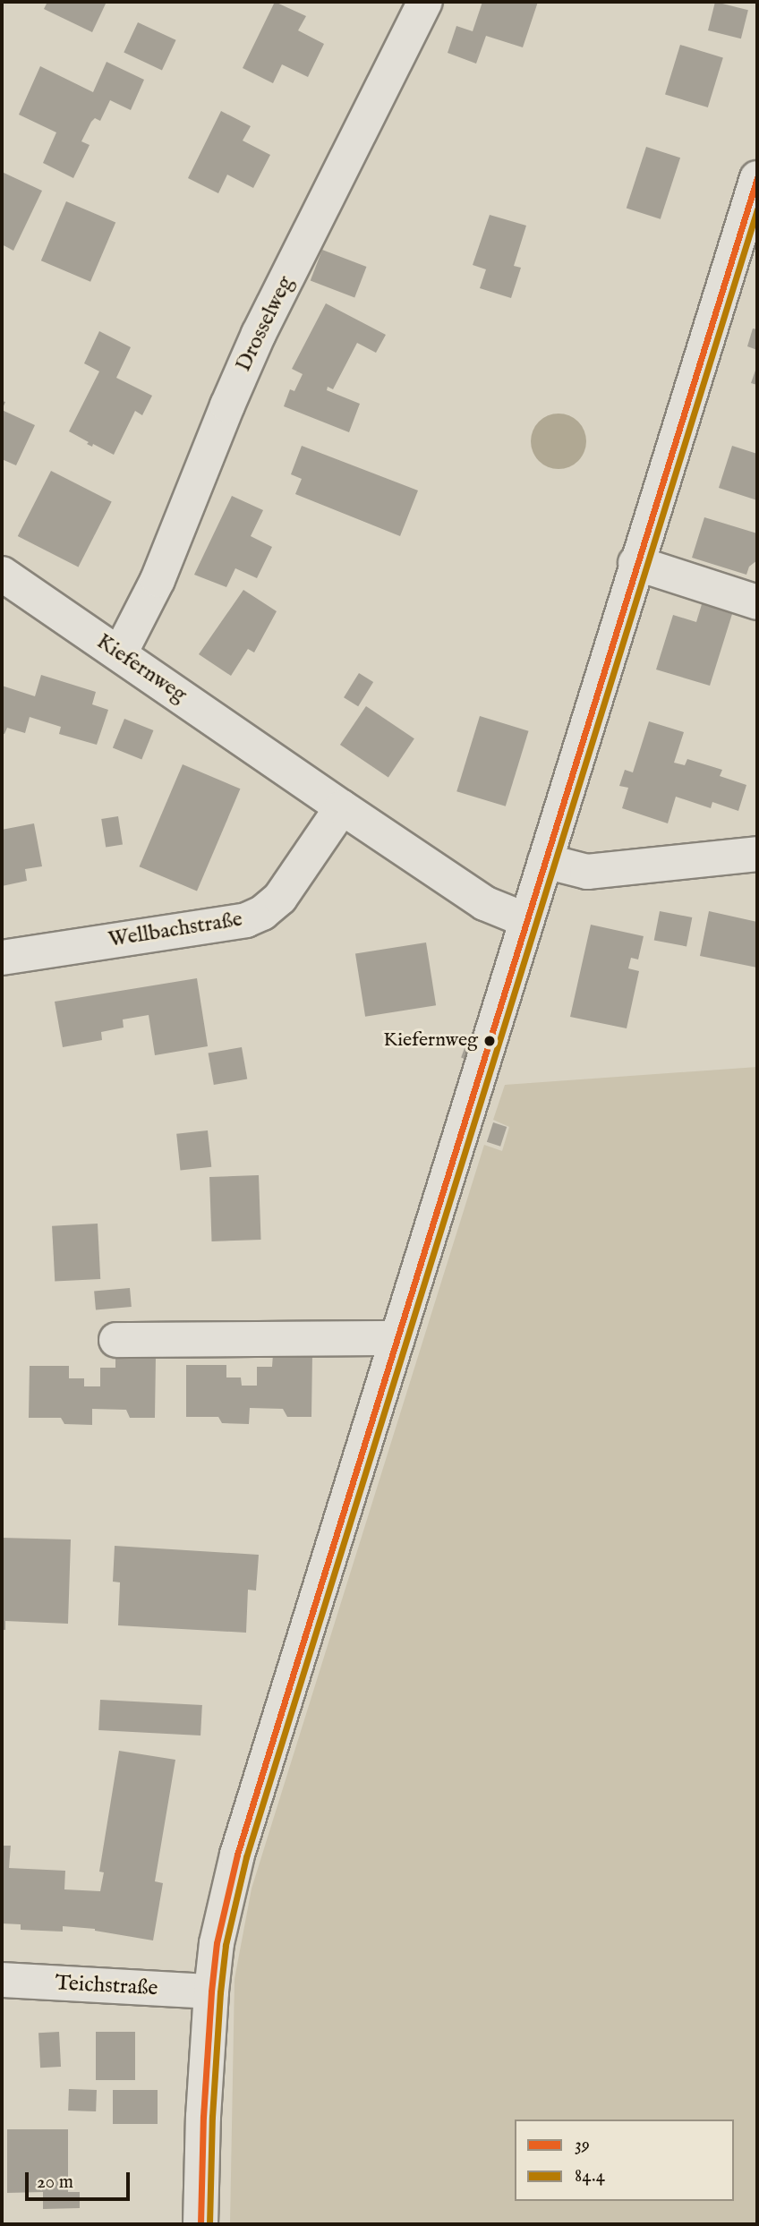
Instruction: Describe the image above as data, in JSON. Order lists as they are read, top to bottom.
{
  "streets": {
    "street": [
      "Drosselweg",
      "Kiefernweg",
      "Wellbachstraße",
      "Teichstraße"
    ]
  },
  "crossings": [
    ["Drosselweg", "Kiefernweg"],
    ["Kiefernweg", "Wellbachstraße"]
  ],
  "places": ["Kiefernweg"],
  "lines": ["transit line 39", "transit line 84.4"],
  "legend": ["39", "84.4"],
  "scale_bar": "20 m"
}
